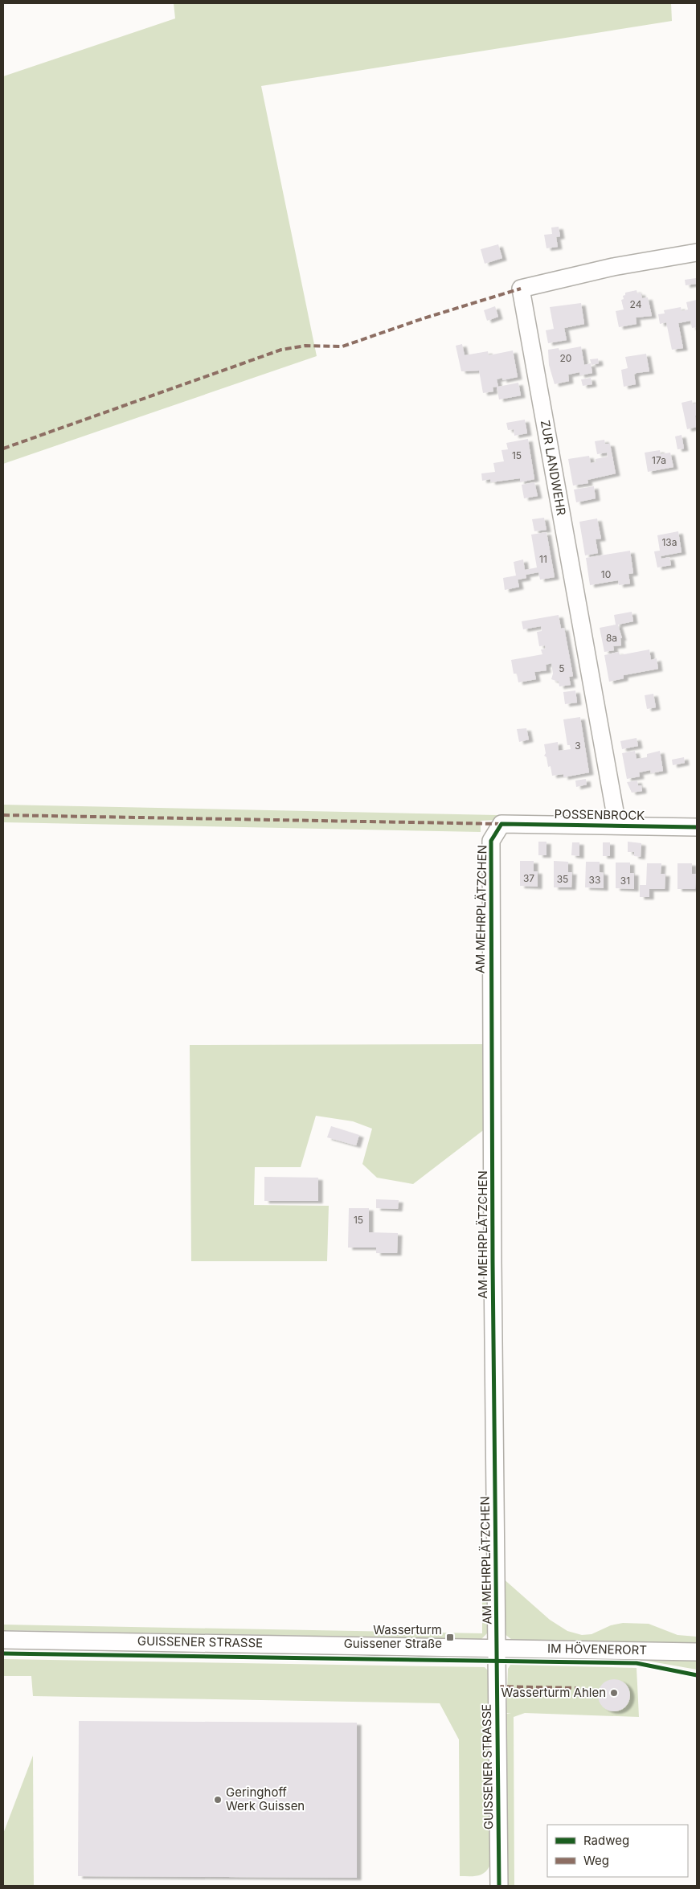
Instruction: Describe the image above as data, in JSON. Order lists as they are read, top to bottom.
{
  "streets": {
    "street": [
      "ZUR LANDWEHR",
      "POSSENBROCK",
      "AM MEHRPLÄTZCHEN",
      "GUISSENER STRASSE",
      "IM HÖVENERORT"
    ]
  },
  "crossings": [
    ["ZUR LANDWEHR", "POSSENBROCK"],
    ["POSSENBROCK", "AM MEHRPLÄTZCHEN"],
    ["AM MEHRPLÄTZCHEN", "GUISSENER STRASSE"],
    ["AM MEHRPLÄTZCHEN", "IM HÖVENERORT"],
    ["GUISSENER STRASSE", "IM HÖVENERORT"]
  ],
  "places": {
    "transit": ["Wasserturm Guissener Straße"],
    "other": ["Wasserturm Ahlen", "Geringhoff Werk Guissen"]
  },
  "house_numbers": [
    "24",
    "20",
    "15",
    "17a",
    "13a",
    "11",
    "10",
    "8a",
    "5",
    "3",
    "37",
    "35",
    "33",
    "31",
    "15"
  ],
  "legend": ["Radweg", "Weg"]
}
